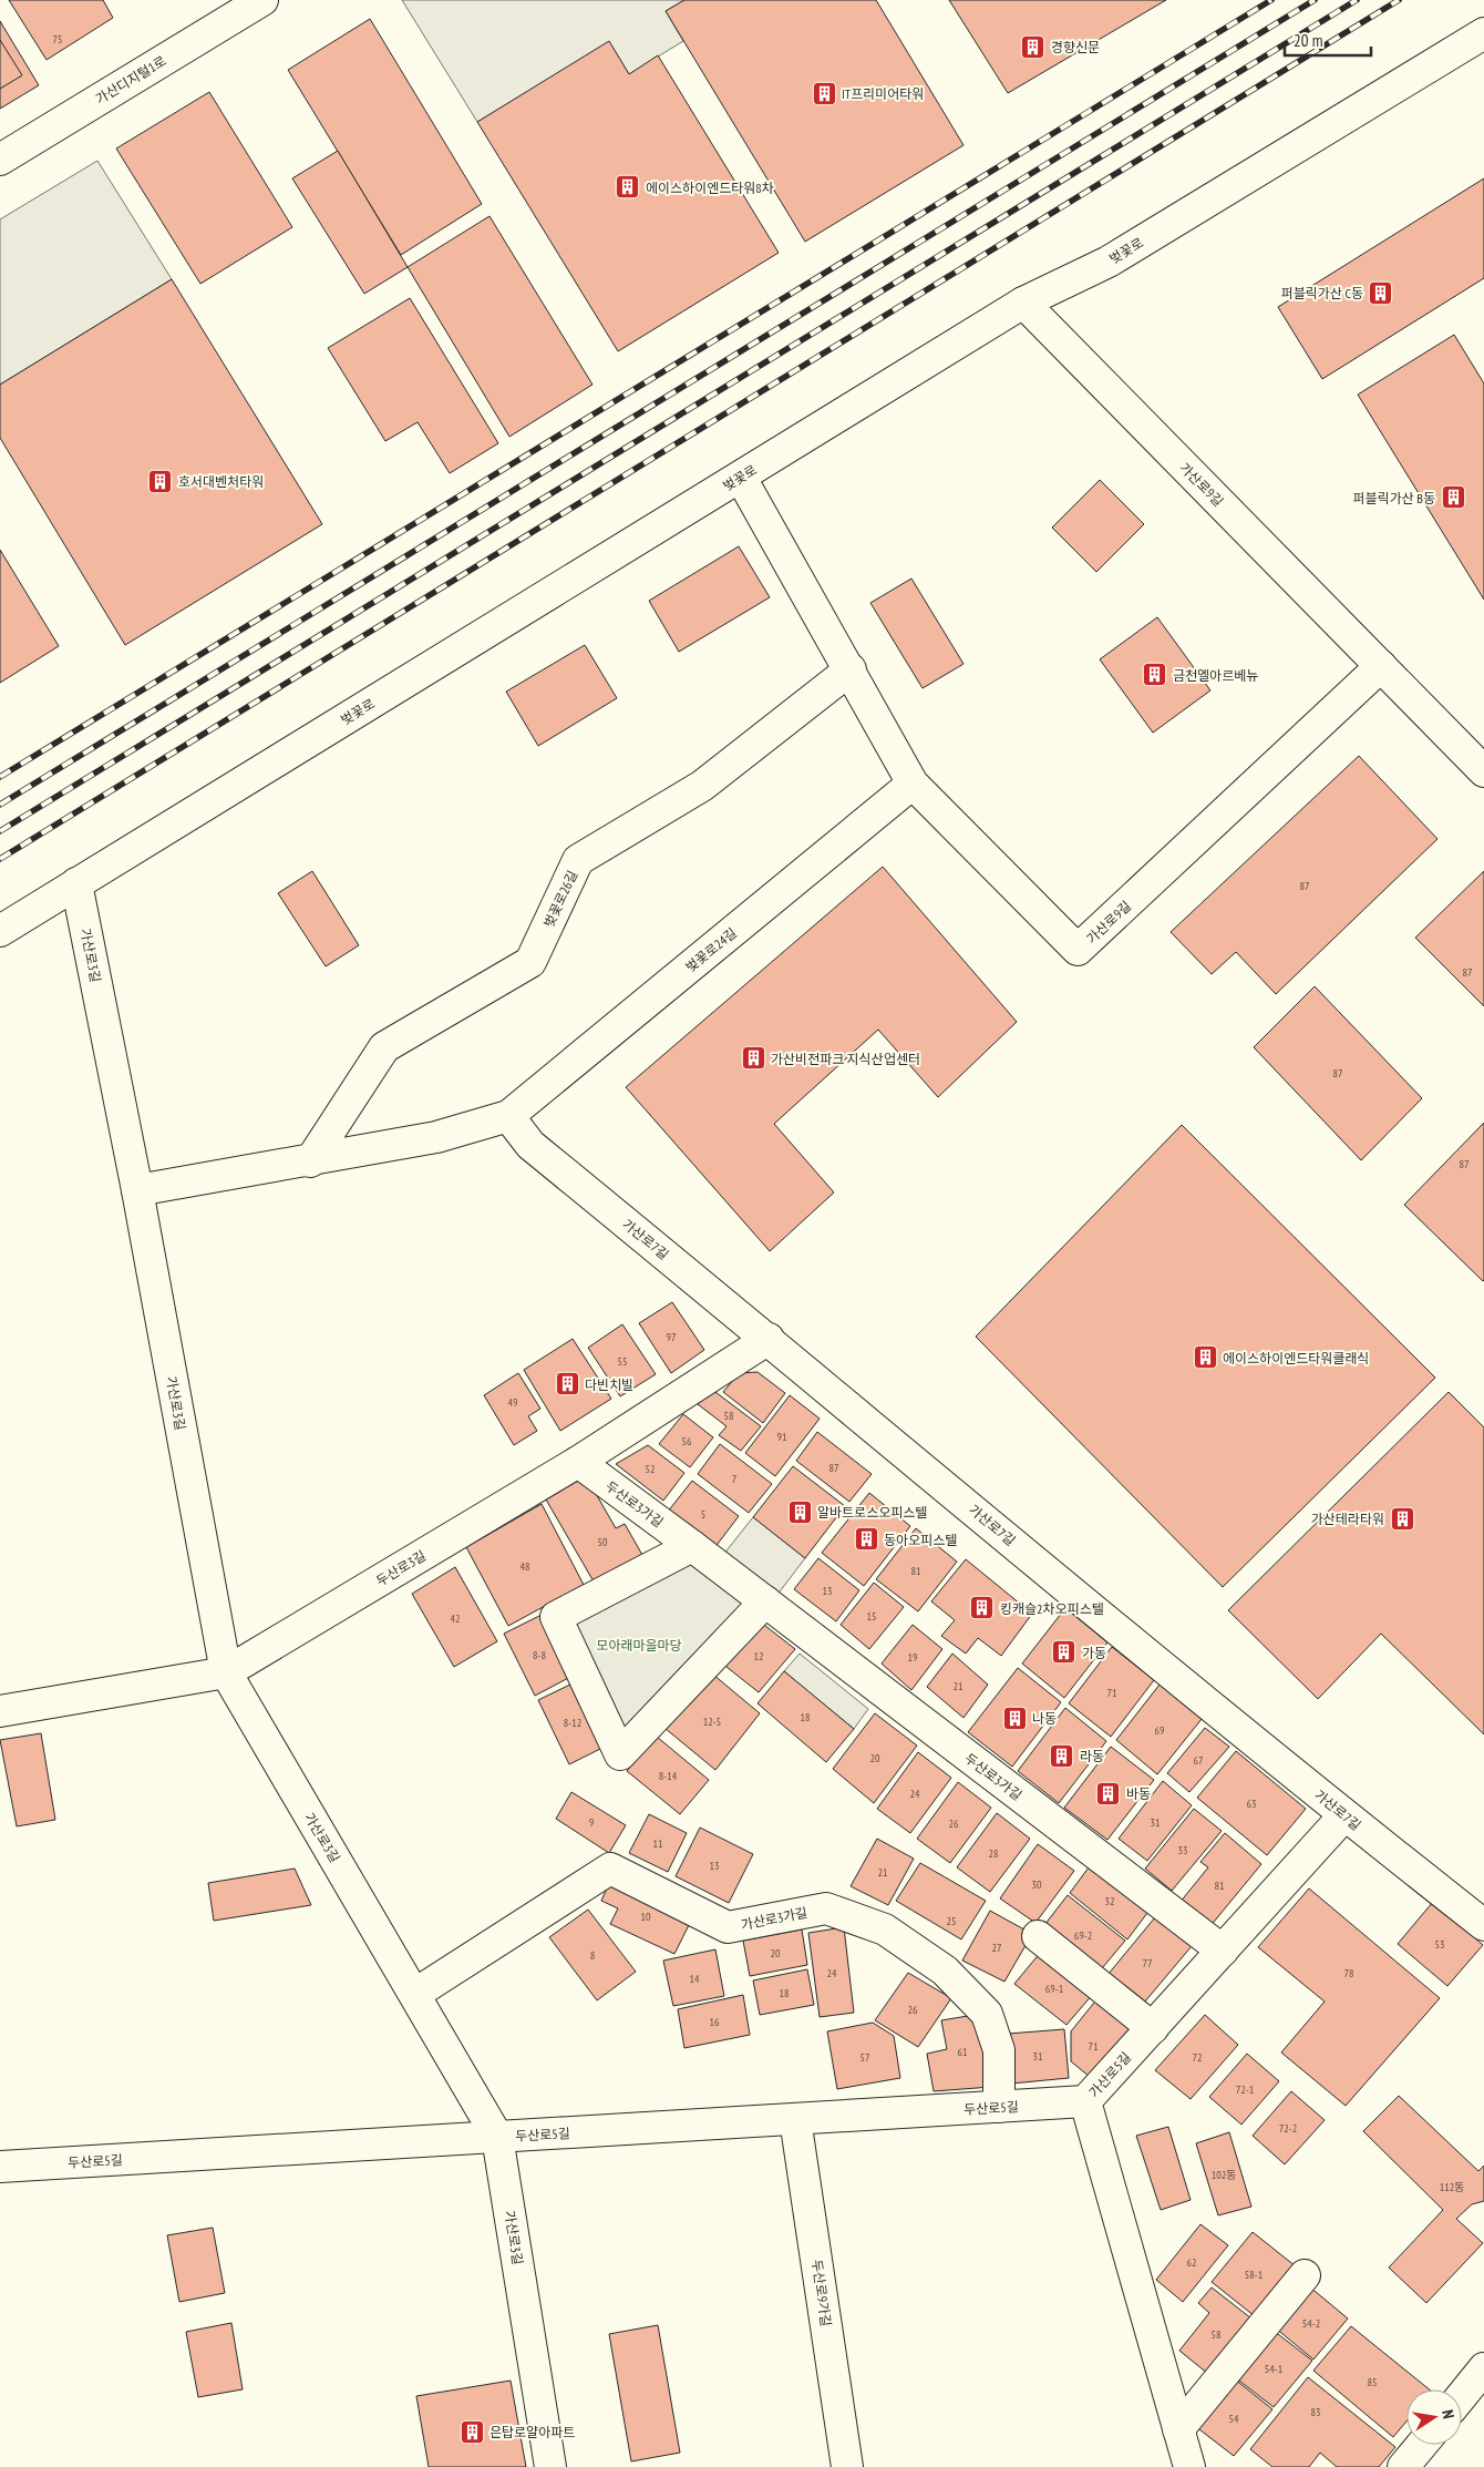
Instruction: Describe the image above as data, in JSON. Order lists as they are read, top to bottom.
{
  "streets": {
    "street": [
      "가산디지털1로",
      "벚꽃로",
      "가산로9길",
      "벚꽃로26길",
      "벚꽃로24길",
      "가산로3길",
      "가산로7길",
      "두산로3가길",
      "두산로3길",
      "가산로3가길",
      "가산로5길",
      "두산로5길",
      "두산로9가길"
    ]
  },
  "crossings": [
    ["벚꽃로", "가산로9길"],
    ["벚꽃로", "가산로3길"],
    ["가산로9길", "벚꽃로24길"],
    ["벚꽃로24길", "가산로7길"],
    ["가산로3길", "두산로3길"],
    ["가산로3길", "가산로3가길"],
    ["가산로3길", "두산로5길"],
    ["가산로7길", "두산로3길"],
    ["가산로7길", "가산로5길"],
    ["두산로3가길", "두산로3길"],
    ["두산로3가길", "가산로5길"],
    ["가산로3가길", "두산로5길"],
    ["가산로5길", "두산로5길"],
    ["두산로5길", "두산로9가길"]
  ],
  "parks": ["모아래마을마당"],
  "places": {
    "building": [
      "경향신문",
      "IT프리미어타워",
      "에이스하이엔드타워8차",
      "퍼블릭가산 C동",
      "호서대벤처타워",
      "퍼블릭가산 B동",
      "금천엘아르베뉴",
      "가산비전파크 지식산업센터",
      "에이스하이엔드타워클래식",
      "다빈치빌",
      "알바트로스오피스텔",
      "가산테라타워",
      "동아오피스텔",
      "킹캐슬2차오피스텔",
      "가동",
      "나동",
      "라동",
      "바동",
      "은탑로얄아파트"
    ]
  },
  "house_numbers": [
    "75",
    "87",
    "87",
    "87",
    "87",
    "97",
    "55",
    "49",
    "58",
    "91",
    "56",
    "87",
    "52",
    "7",
    "5",
    "50",
    "48",
    "81",
    "13",
    "15",
    "42",
    "8-8",
    "12",
    "19",
    "21",
    "71",
    "18",
    "12-5",
    "8-12",
    "69",
    "20",
    "67",
    "8-14",
    "24",
    "63",
    "9",
    "31",
    "26",
    "11",
    "33",
    "28",
    "13",
    "21",
    "30",
    "81",
    "32",
    "10",
    "25",
    "69-2",
    "53",
    "27",
    "20",
    "8",
    "77",
    "24",
    "78",
    "14",
    "69-1",
    "18",
    "26",
    "16",
    "71",
    "61",
    "31",
    "57",
    "72",
    "72-1",
    "72-2",
    "102동",
    "112동",
    "62",
    "58-1",
    "54-2",
    "58",
    "54-1",
    "85",
    "83",
    "54"
  ],
  "scale_bar": "20 m",
  "north": "right"
}
